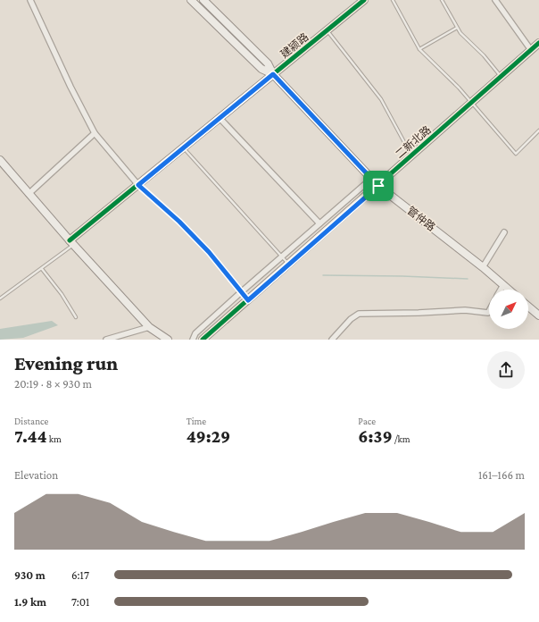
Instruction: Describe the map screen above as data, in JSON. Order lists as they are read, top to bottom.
{
  "streets": {
    "street": ["建颍路", "二新北路", "管仲路"]
  },
  "crossings": [
    ["建颍路", "管仲路"],
    ["二新北路", "管仲路"]
  ],
  "north": "top right",
  "page": {
    "heading": ["Evening run", "20:19 · 8 × 930 m"],
    "stats": [
      ["Distance", "7.44 km"],
      ["Time", "49:29"],
      ["Pace", "6:39 /km"]
    ],
    "chart": ["Elevation", "161–166 m"],
    "list": [
      {
        "name": "930 m",
        "note": "6:17"
      },
      {
        "name": "1.9 km",
        "note": "7:01"
      }
    ]
  }
}
